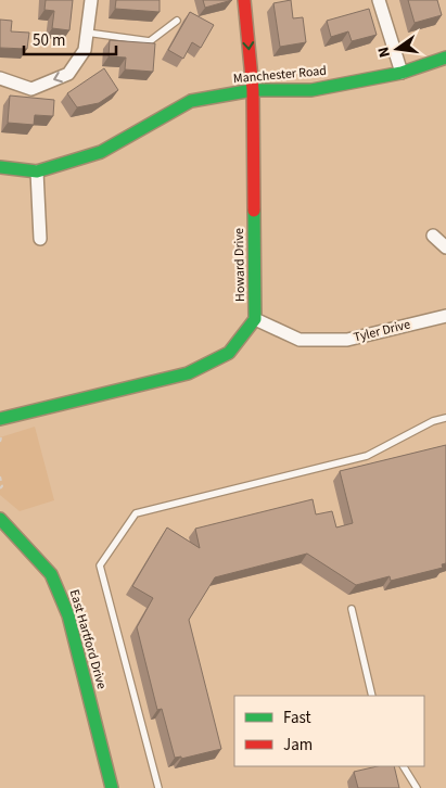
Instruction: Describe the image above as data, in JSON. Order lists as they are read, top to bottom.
{
  "streets": {
    "street": [
      "Manchester Road",
      "Howard Drive",
      "Tyler Drive",
      "East Hartford Drive"
    ]
  },
  "crossings": [
    ["Manchester Road", "Howard Drive"],
    ["Howard Drive", "Tyler Drive"]
  ],
  "legend": ["Fast", "Jam"],
  "scale_bar": "50 m",
  "north": "left"
}
